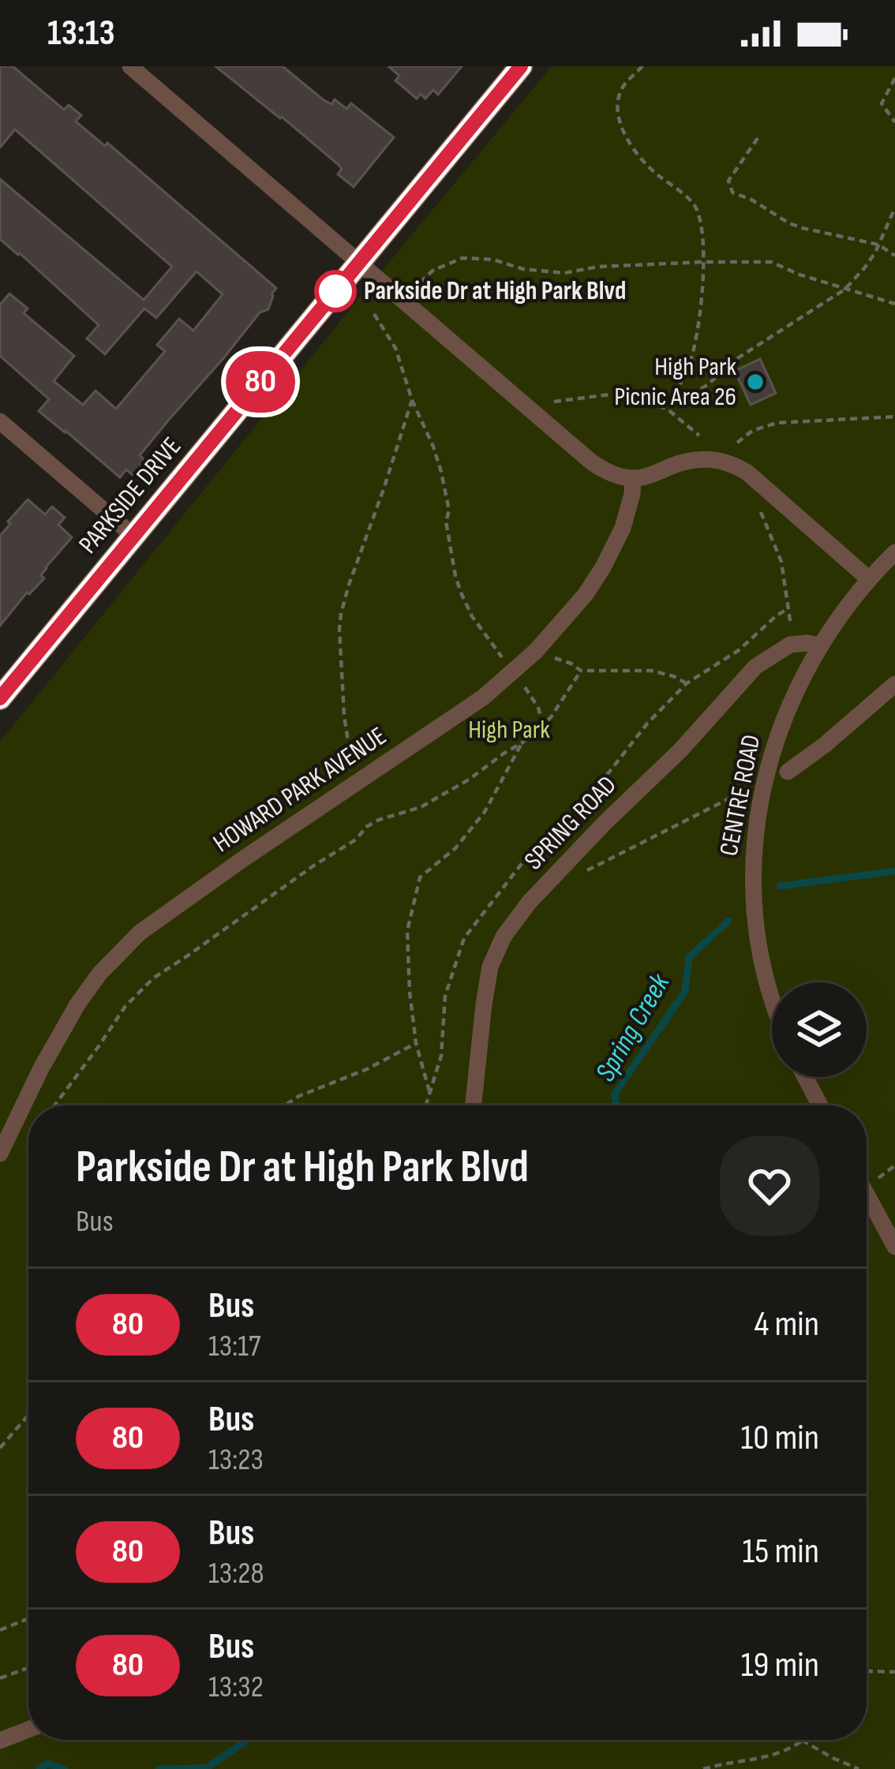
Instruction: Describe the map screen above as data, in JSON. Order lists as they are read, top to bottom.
{
  "streets": {
    "main road": ["PARKSIDE DRIVE"],
    "street": ["HOWARD PARK AVENUE", "CENTRE ROAD", "SPRING ROAD"]
  },
  "crossings": [
    ["CENTRE ROAD", "SPRING ROAD"]
  ],
  "water": ["Spring Creek"],
  "parks": ["High Park"],
  "places": ["Parkside Dr at High Park Blvd", "High Park Picnic Area 26"],
  "lines": ["bus line 80"],
  "page": {
    "status": "13:13",
    "on_map": "80",
    "heading": ["Parkside Dr at High Park Blvd", "Bus"],
    "list": [
      {
        "mark": "80",
        "name": "Bus",
        "note": "13:17",
        "value": "4 min"
      },
      {
        "mark": "80",
        "name": "Bus",
        "note": "13:23",
        "value": "10 min"
      },
      {
        "mark": "80",
        "name": "Bus",
        "note": "13:28",
        "value": "15 min"
      },
      {
        "mark": "80",
        "name": "Bus",
        "note": "13:32",
        "value": "19 min"
      }
    ]
  }
}
